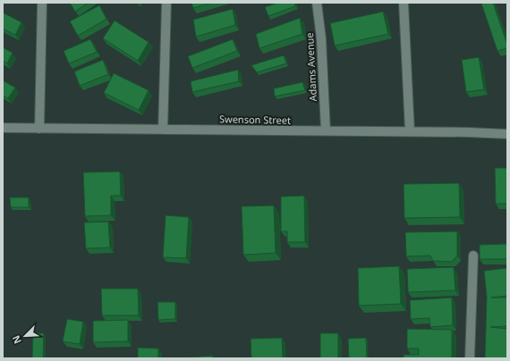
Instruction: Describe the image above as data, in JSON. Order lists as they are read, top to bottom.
{
  "streets": {
    "street": ["Adams Avenue", "Swenson Street"]
  },
  "crossings": [
    ["Adams Avenue", "Swenson Street"]
  ],
  "north": "bottom left"
}
